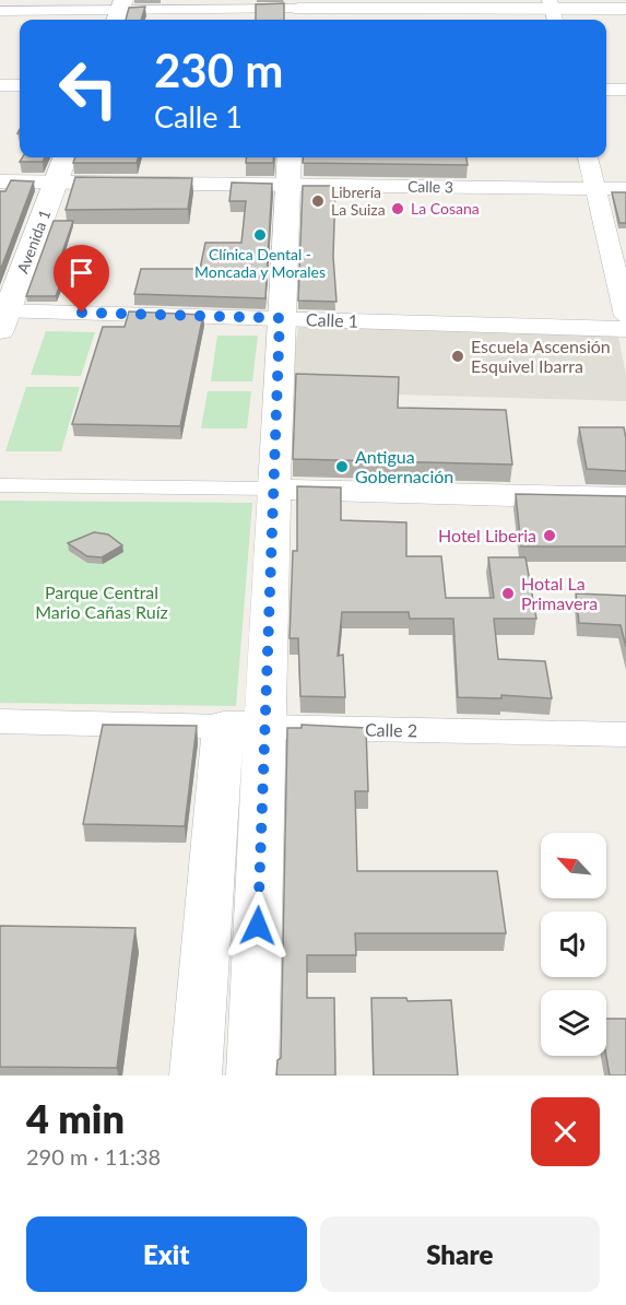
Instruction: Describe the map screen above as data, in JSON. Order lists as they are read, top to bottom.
{
  "streets": {
    "street": [
      "Calle 3",
      "Avenida 1",
      "Calle 1",
      "Calle 2"
    ]
  },
  "crossings": [
    ["Calle 3", "Avenida 1"],
    ["Avenida 1", "Calle 1"]
  ],
  "parks": ["Parque Central Mario Cañas Ruíz"],
  "places": [
    "Librería La Suiza",
    "La Cosana",
    "Clínica Dental - Moncada y Morales",
    "Escuela Ascensión Esquivel Ibarra",
    "Antigua Gobernación",
    "Hotel Liberia",
    "Hotal La Primavera"
  ],
  "north": "top left",
  "page": {
    "turn": ["230 m", "Calle 1"],
    "heading": ["4 min", "290 m · 11:38"],
    "buttons": ["Exit", "Share"]
  }
}
